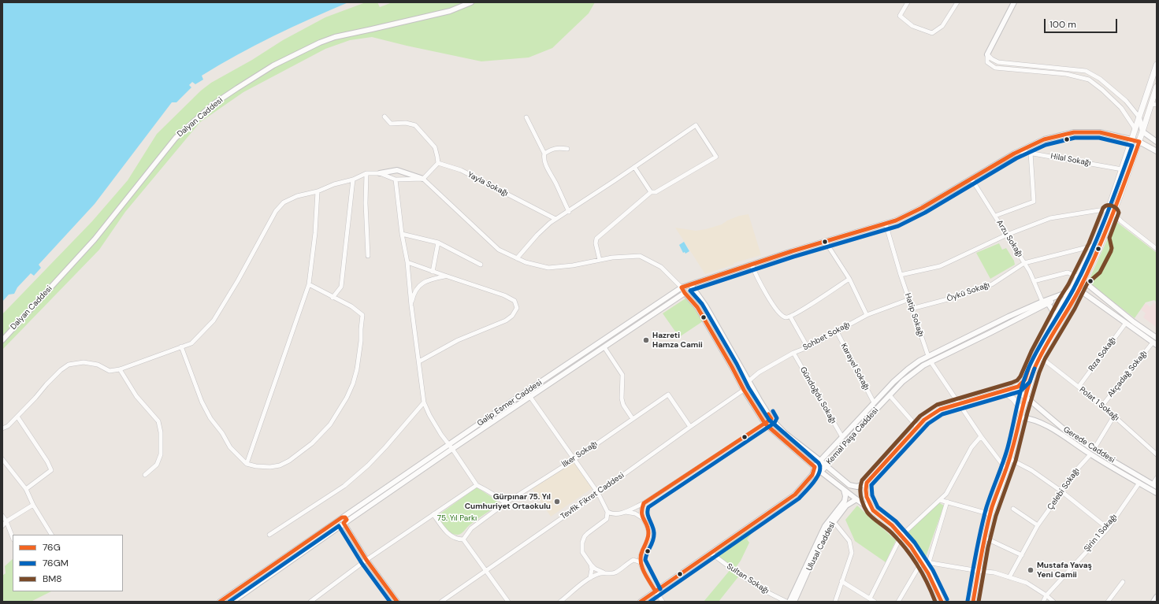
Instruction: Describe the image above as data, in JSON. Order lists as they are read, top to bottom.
{
  "streets": {
    "street": [
      "Dalyan Caddesi",
      "Hilal Sokağı",
      "Yayla Sokağı",
      "Arzu Sokağı",
      "Öykü Sokağı",
      "Hatip Sokağı",
      "Sohbet Sokağı",
      "Rıza Sokağı",
      "Karayel Sokağı",
      "Akçadağ Sokağı",
      "Gündoğdu Sokağı",
      "Galip Esmer Caddesi",
      "Polat 1 Sokağı",
      "Kemal Paşa Caddesi",
      "Gerede Caddesi",
      "İlker Sokağı",
      "Çelebi Sokağı",
      "Tevfik Fikret Caddesi",
      "Şirin 1 Sokağı",
      "Ulusal Caddesi",
      "Sultan Sokağı"
    ]
  },
  "crossings": [
    ["Hilal Sokağı", "Galip Esmer Caddesi"],
    ["Arzu Sokağı", "Öykü Sokağı"],
    ["Arzu Sokağı", "Galip Esmer Caddesi"],
    ["Arzu Sokağı", "Kemal Paşa Caddesi"],
    ["Öykü Sokağı", "Hatip Sokağı"],
    ["Hatip Sokağı", "Sohbet Sokağı"],
    ["Hatip Sokağı", "Galip Esmer Caddesi"],
    ["Hatip Sokağı", "Kemal Paşa Caddesi"],
    ["Sohbet Sokağı", "Karayel Sokağı"],
    ["Sohbet Sokağı", "Gündoğdu Sokağı"],
    ["Rıza Sokağı", "Polat 1 Sokağı"],
    ["Karayel Sokağı", "Kemal Paşa Caddesi"],
    ["Akçadağ Sokağı", "Polat 1 Sokağı"],
    ["Gündoğdu Sokağı", "Kemal Paşa Caddesi"],
    ["Gerede Caddesi", "Çelebi Sokağı"],
    ["Gerede Caddesi", "Şirin 1 Sokağı"],
    ["İlker Sokağı", "Tevfik Fikret Caddesi"]
  ],
  "parks": ["75. Yıl Parkı"],
  "places": ["Hazreti Hamza Camii", "Gürpınar 75. Yıl Cumhuriyet Ortaokulu", "Mustafa Yavaş Yeni Camii"],
  "lines": ["transit line 76G", "transit line 76GM", "transit line BM8"],
  "legend": ["76G", "76GM", "BM8"],
  "scale_bar": "100 m"
}
